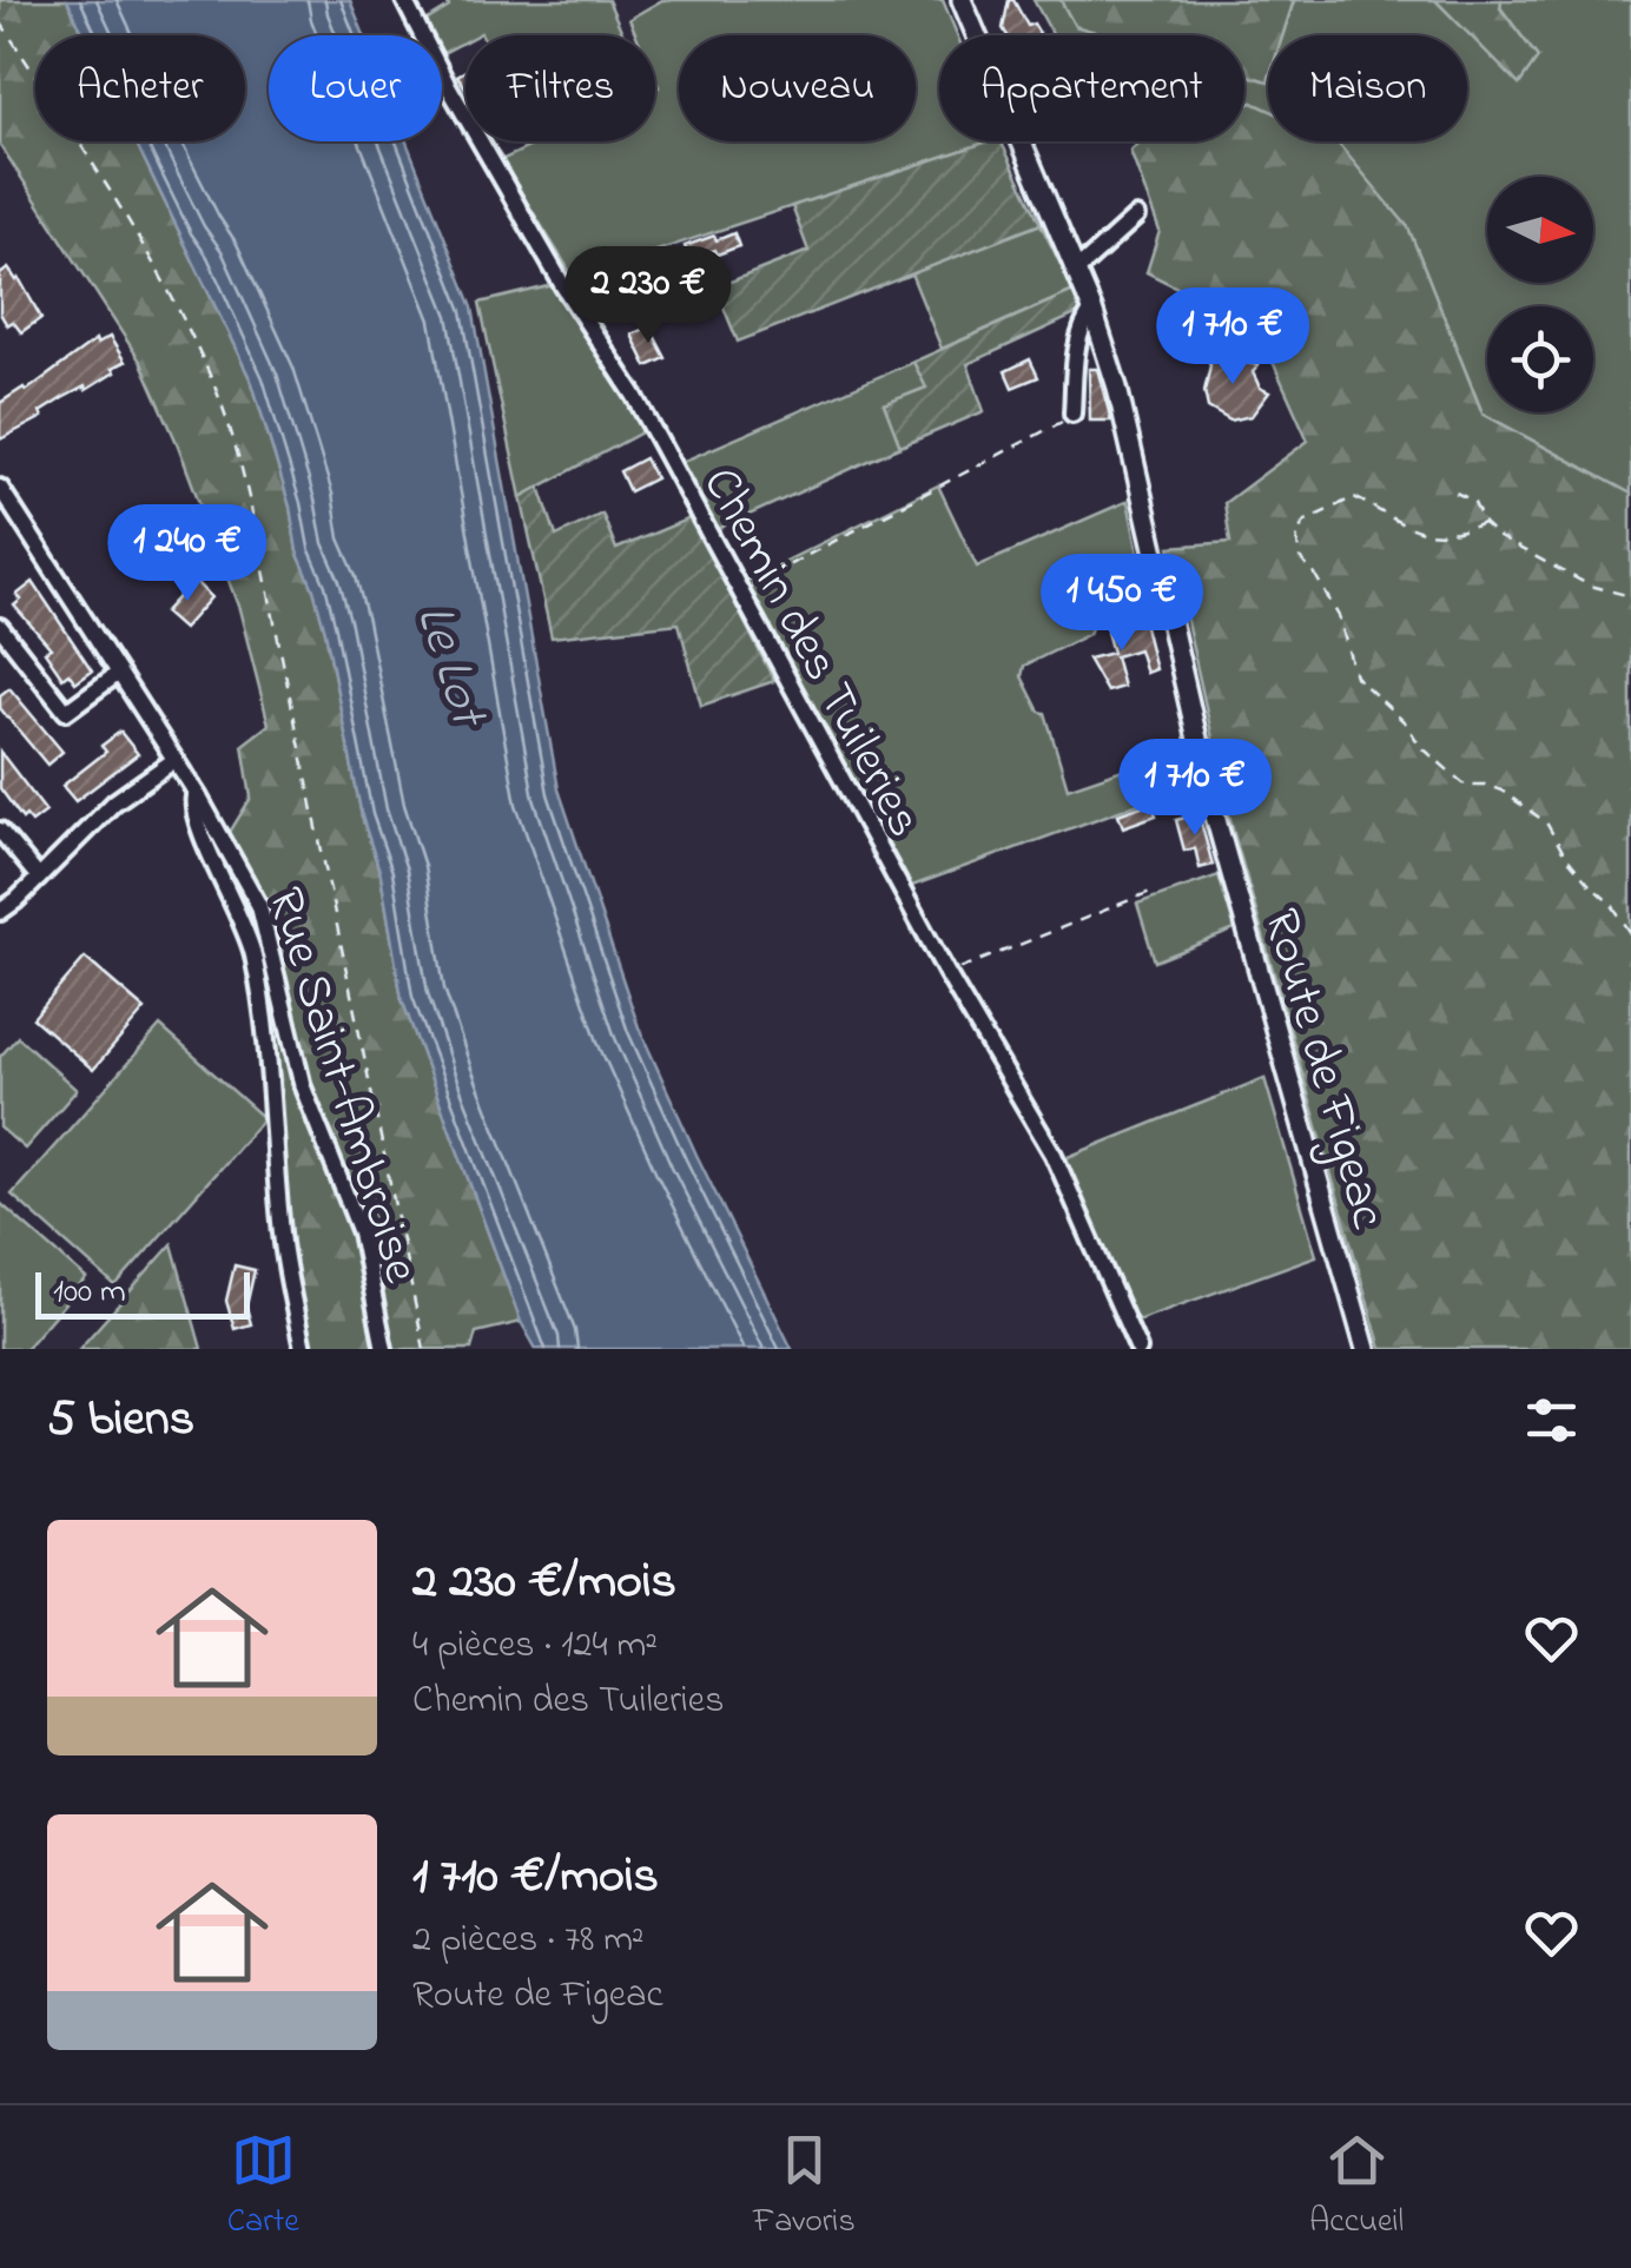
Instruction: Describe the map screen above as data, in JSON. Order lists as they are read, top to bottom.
{
  "streets": {
    "main road": ["Route de Figeac"],
    "street": ["Chemin des Tuileries", "Rue Saint-Ambroise"]
  },
  "water": ["Le Lot"],
  "scale_bar": "100 m",
  "north": "right",
  "page": {
    "chip": [
      "Acheter",
      "Louer",
      "Filtres",
      "Nouveau",
      "Appartement",
      "Maison"
    ],
    "price": [
      "2 230 €",
      "1 710 €",
      "1 240 €",
      "1 450 €",
      "1 710 €"
    ],
    "scale": "100 m",
    "heading": "5 biens",
    "list": [
      {
        "name": "2 230 €/mois",
        "note": "4 pièces · 124 m² · Chemin des Tuileries"
      },
      {
        "name": "1 710 €/mois",
        "note": "2 pièces · 78 m² · Route de Figeac"
      }
    ],
    "tabs": ["Carte", "Favoris", "Accueil"]
  }
}
